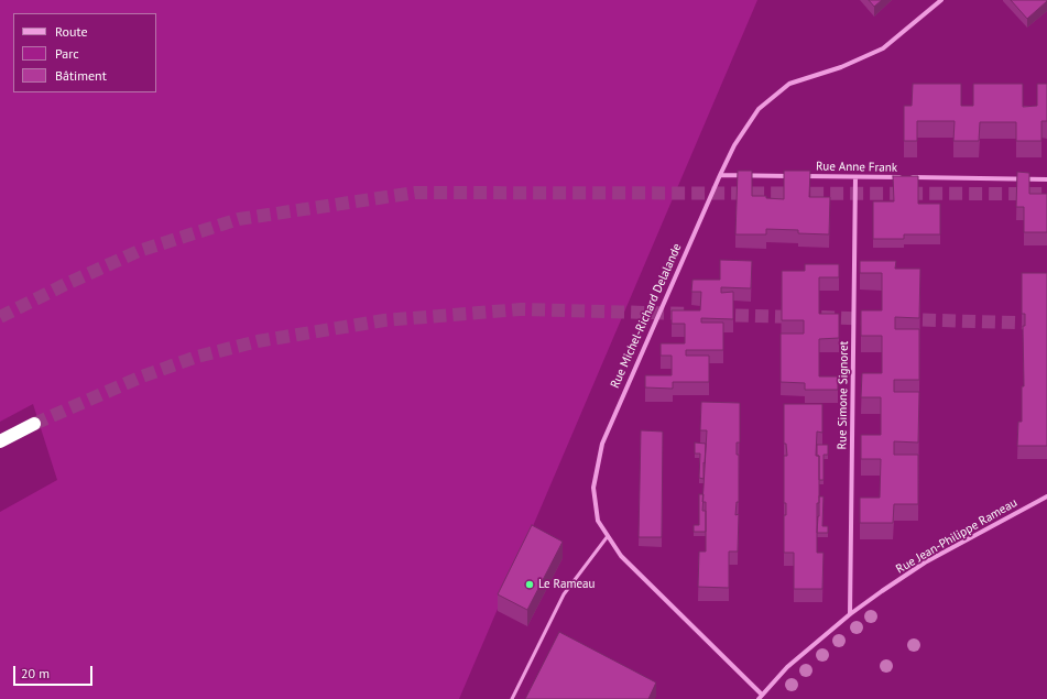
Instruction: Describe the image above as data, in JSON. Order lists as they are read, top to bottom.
{
  "streets": {
    "street": [
      "Rue Anne Frank",
      "Rue Michel-Richard Delalande",
      "Rue Simone Signoret",
      "Rue Jean-Philippe Rameau"
    ]
  },
  "crossings": [
    ["Rue Anne Frank", "Rue Michel-Richard Delalande"],
    ["Rue Anne Frank", "Rue Simone Signoret"],
    ["Rue Michel-Richard Delalande", "Rue Jean-Philippe Rameau"],
    ["Rue Simone Signoret", "Rue Jean-Philippe Rameau"]
  ],
  "places": ["Le Rameau"],
  "legend": ["Route", "Parc", "Bâtiment"],
  "scale_bar": "20 m"
}
